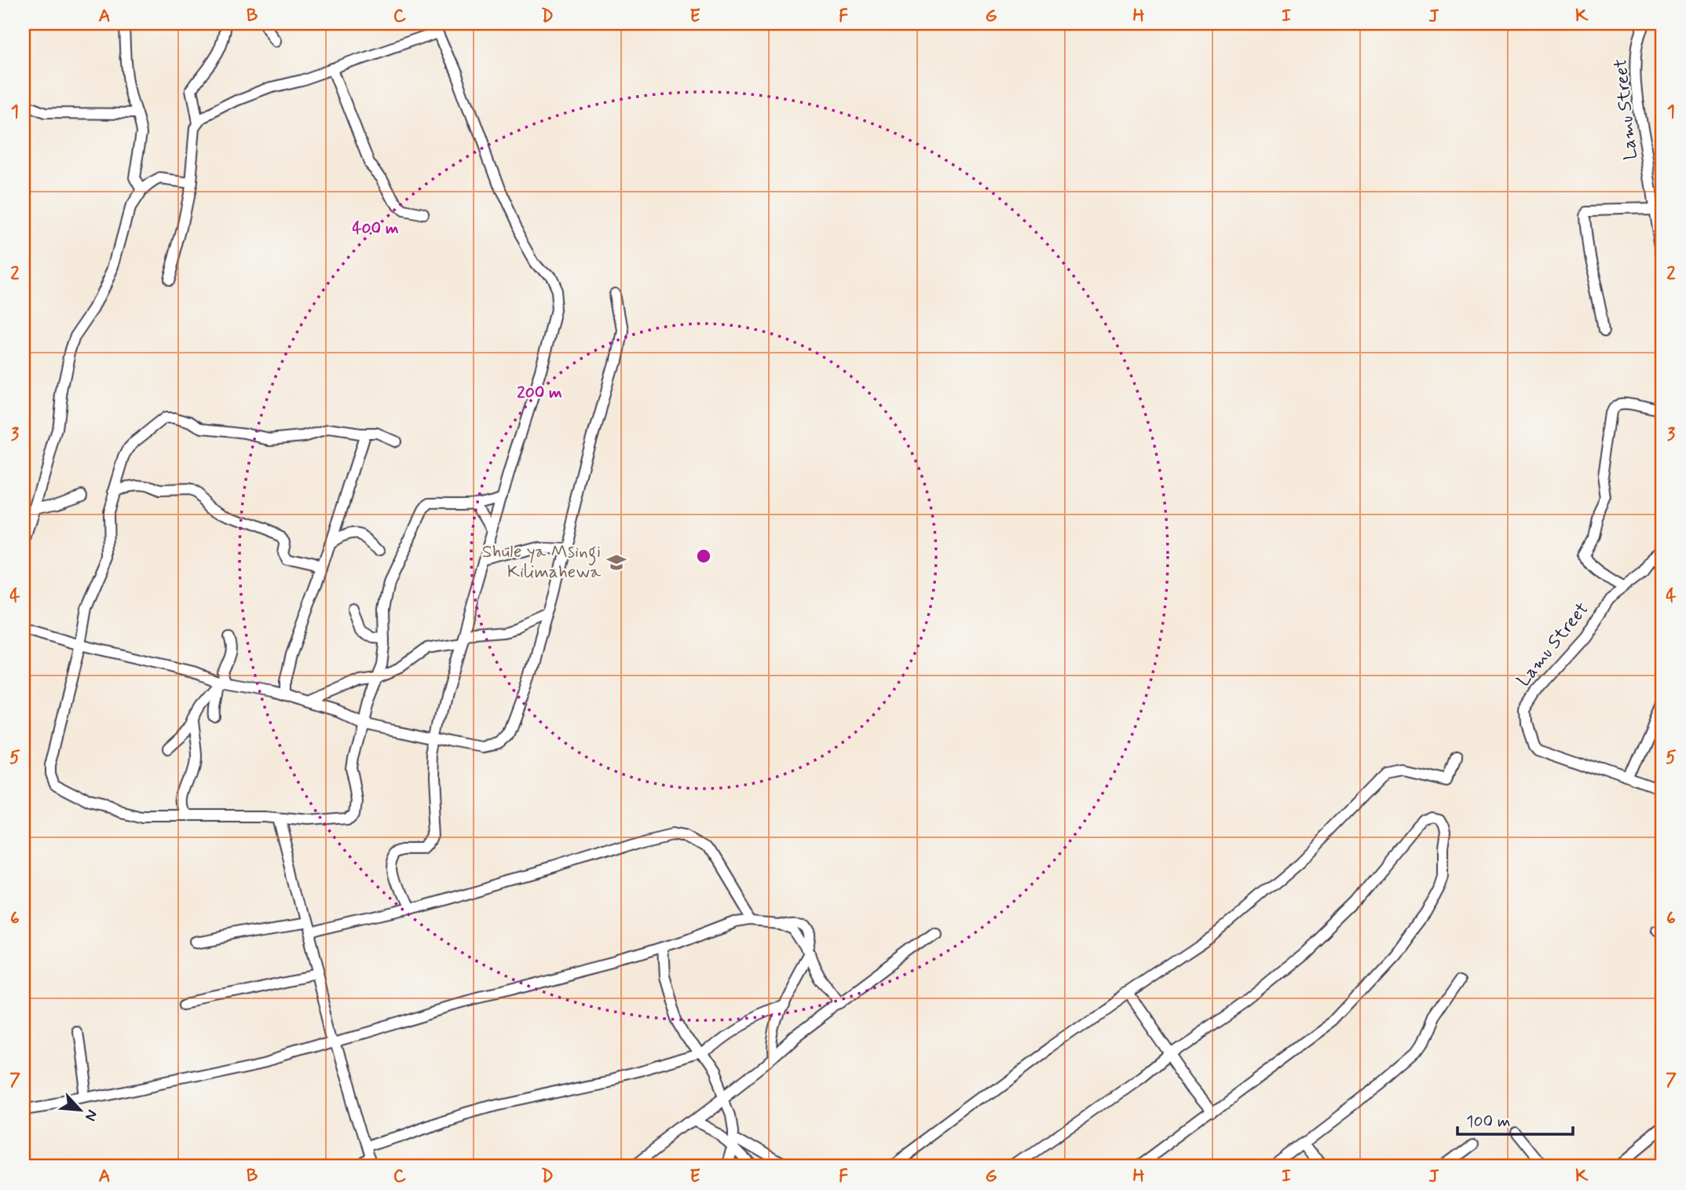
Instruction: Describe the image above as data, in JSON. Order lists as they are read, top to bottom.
{
  "streets": {
    "street": ["Lamu Street"]
  },
  "places": {
    "school or university": ["Shule ya Msingi Kilimahewa"]
  },
  "scale_bar": "100 m",
  "north": "bottom right",
  "grid": {
    "columns": [
      "A",
      "B",
      "C",
      "D",
      "E",
      "F",
      "G",
      "H",
      "I",
      "J",
      "K"
    ],
    "rows": [
      "1",
      "2",
      "3",
      "4",
      "5",
      "6",
      "7"
    ]
  },
  "rings": ["400 m", "200 m"]
}
